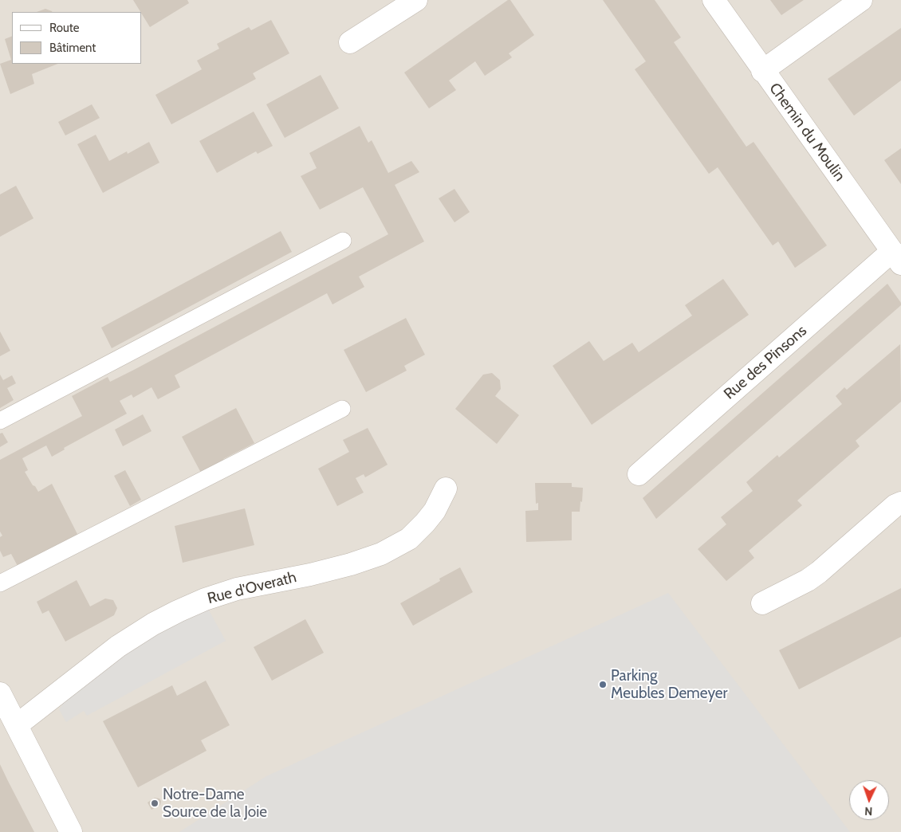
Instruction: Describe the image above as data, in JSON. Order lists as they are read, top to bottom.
{
  "streets": {
    "street": ["Chemin du Moulin", "Rue des Pinsons", "Rue d'Overath"]
  },
  "crossings": [
    ["Chemin du Moulin", "Rue des Pinsons"]
  ],
  "places": ["Parking Meubles Demeyer", "Notre-Dame Source de la Joie"],
  "legend": ["Route", "Bâtiment"],
  "north": "bottom"
}
